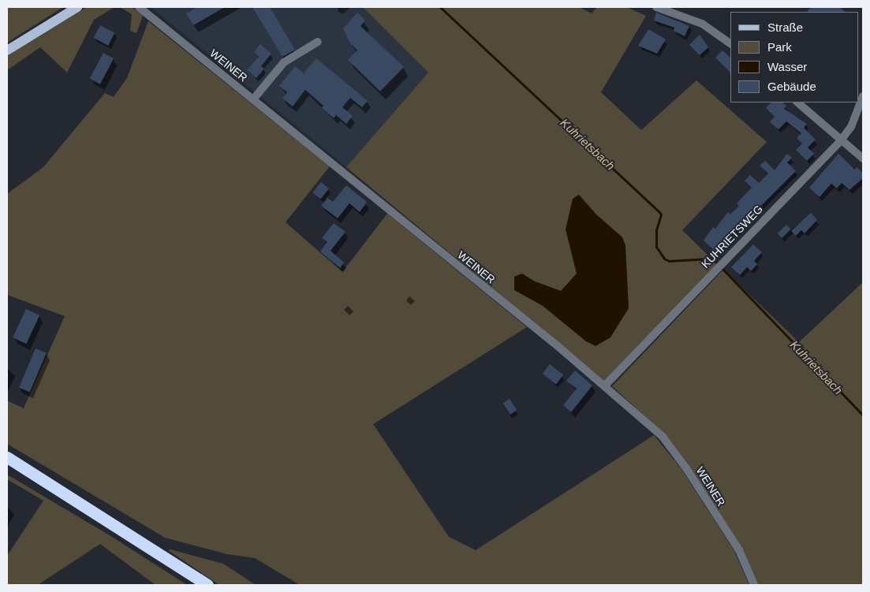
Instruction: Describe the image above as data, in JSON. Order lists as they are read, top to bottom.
{
  "streets": {
    "street": ["WEINER", "KUHRIETSWEG"]
  },
  "crossings": [
    ["WEINER", "KUHRIETSWEG"]
  ],
  "water": ["Kuhrietsbach"],
  "legend": [
    "Straße",
    "Park",
    "Wasser",
    "Gebäude"
  ]
}
